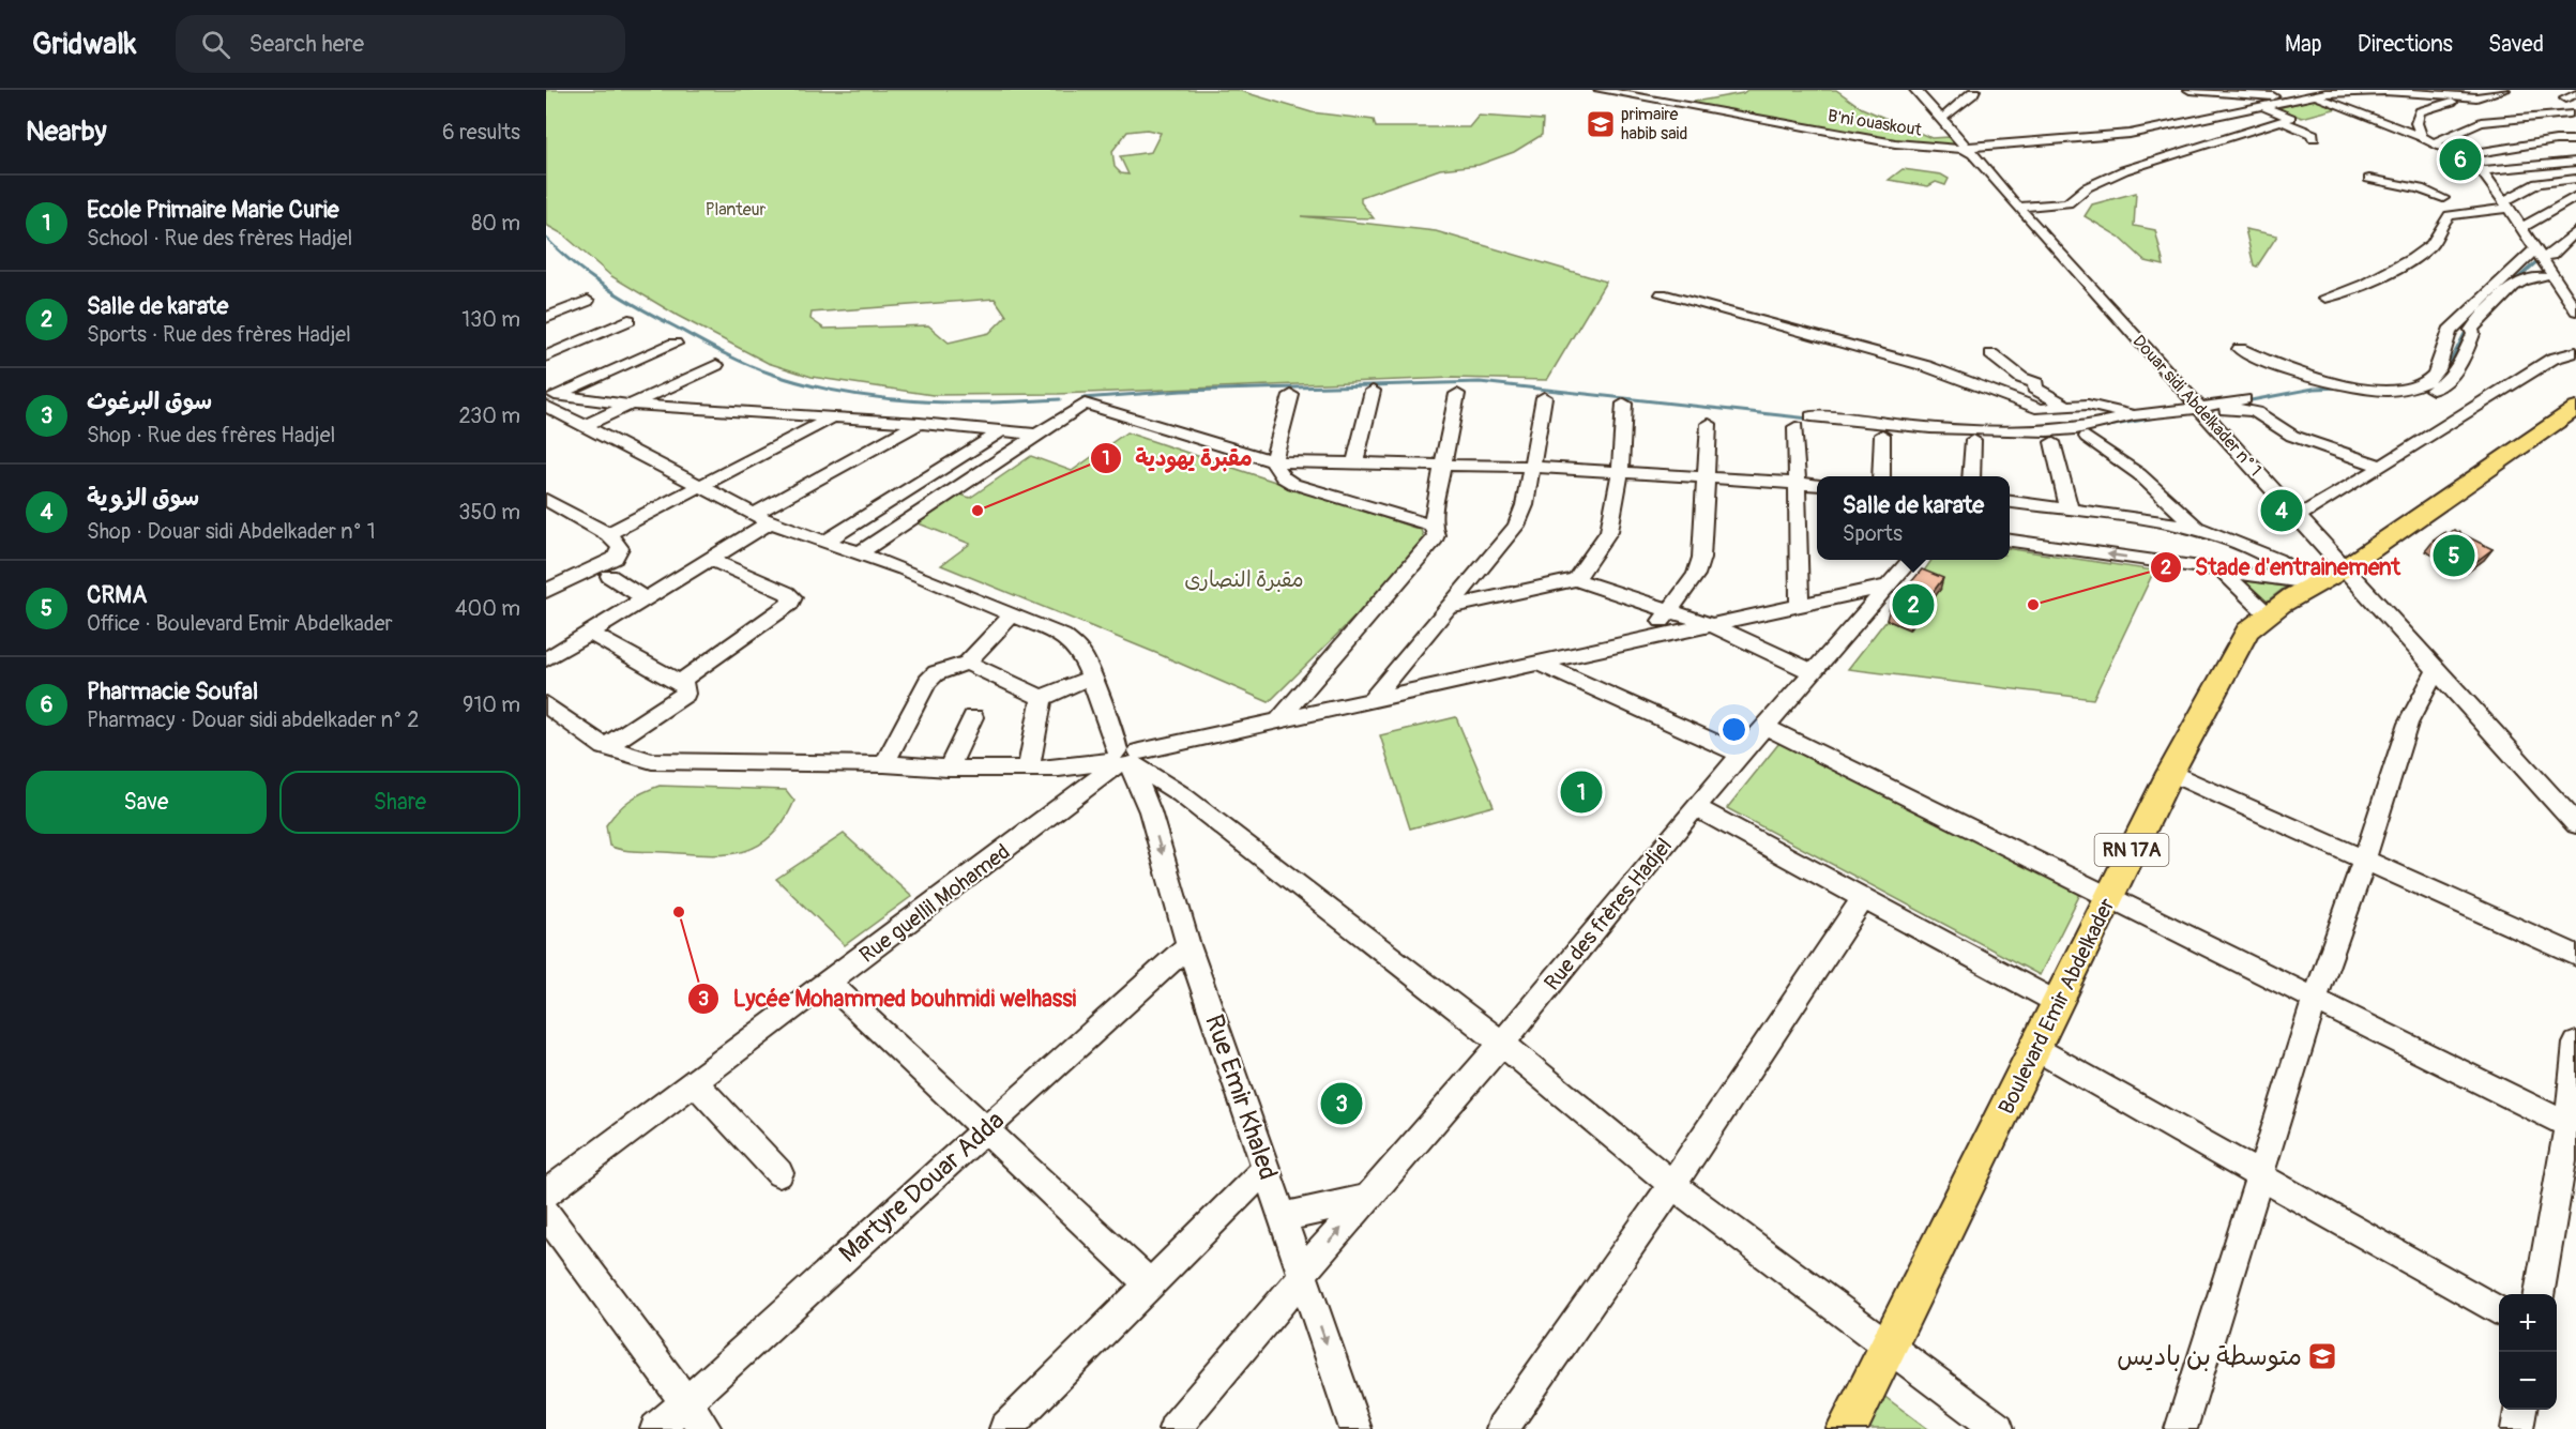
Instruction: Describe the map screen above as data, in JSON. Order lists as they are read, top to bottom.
{
  "streets": {
    "main road": ["RN 17A", "Boulevard Emir Abdelkader"],
    "street": [
      "B'ni ouaskout",
      "Douar sidi Abdelkader n° 1",
      "Rue guellil Mohamed",
      "Rue des frères Hadjel",
      "Rue Emir Khaled",
      "Martyre Douar Adda"
    ]
  },
  "crossings": [
    ["B'ni ouaskout", "Douar sidi Abdelkader n° 1"],
    ["Douar sidi Abdelkader n° 1", "Boulevard Emir Abdelkader"],
    ["Rue guellil Mohamed", "Rue Emir Khaled"],
    ["Rue des frères Hadjel", "Rue Emir Khaled"],
    ["Rue Emir Khaled", "Martyre Douar Adda"]
  ],
  "parks": ["Planteur", "مقبرة النصارى"],
  "places": {
    "school or university": ["primaire habib said", "متوسطة بن باديس"],
    "other": ["مقبرة يهودية", "Stade d'entrainement", "Lycée Mohammed bouhmidi welhassi"]
  },
  "page": {
    "header": "Gridwalk",
    "search": "Search here",
    "nav": ["Map", "Directions", "Saved"],
    "heading": ["Nearby", "6 results"],
    "pins": [
      "6",
      "4",
      "5",
      "2",
      "1",
      "3"
    ],
    "list": [
      {
        "mark": "1",
        "name": "Ecole Primaire Marie Curie",
        "note": "School · Rue des frères Hadjel",
        "value": "80 m"
      },
      {
        "mark": "2",
        "name": "Salle de karate",
        "note": "Sports · Rue des frères Hadjel",
        "value": "130 m"
      },
      {
        "mark": "3",
        "name": "سوق البرغوث",
        "note": "Shop · Rue des frères Hadjel",
        "value": "230 m"
      },
      {
        "mark": "4",
        "name": "سوق الزوية",
        "note": "Shop · Douar sidi Abdelkader n° 1",
        "value": "350 m"
      },
      {
        "mark": "5",
        "name": "CRMA",
        "note": "Office · Boulevard Emir Abdelkader",
        "value": "400 m"
      },
      {
        "mark": "6",
        "name": "Pharmacie Soufal",
        "note": "Pharmacy · Douar sidi abdelkader n° 2",
        "value": "910 m"
      }
    ],
    "popup": ["Salle de karate", "Sports"],
    "buttons": ["Save", "Share"],
    "map_buttons": ["+", "−"]
  }
}
